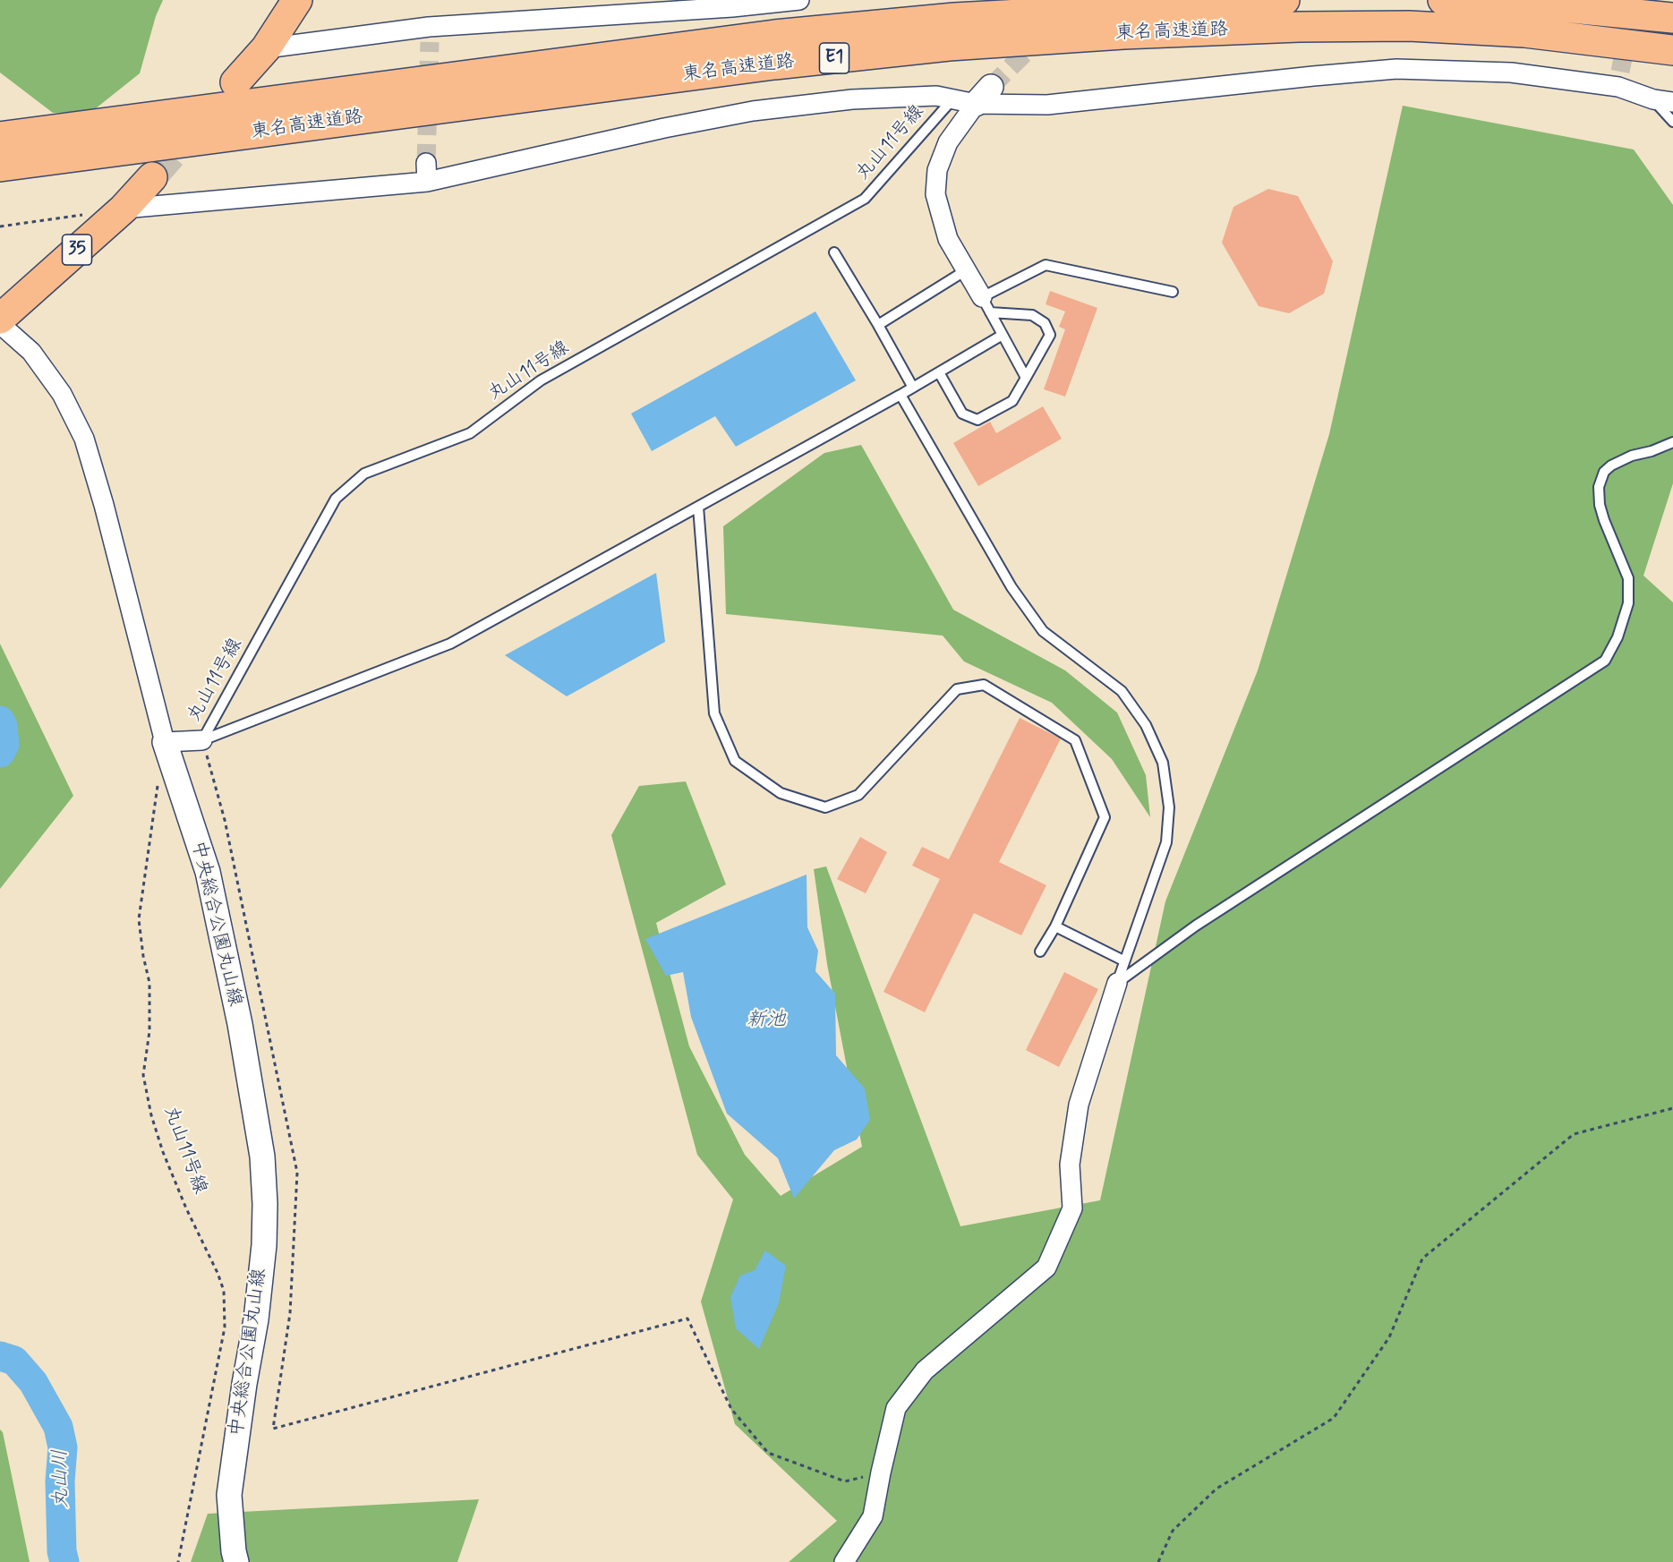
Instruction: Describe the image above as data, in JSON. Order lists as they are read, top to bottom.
{
  "streets": {
    "main road": ["東名高速道路", "E1", "35"],
    "street": ["中央総合公園丸山線"],
    "lane": ["丸山11号線"]
  },
  "water": ["新池", "丸山川"]
}
